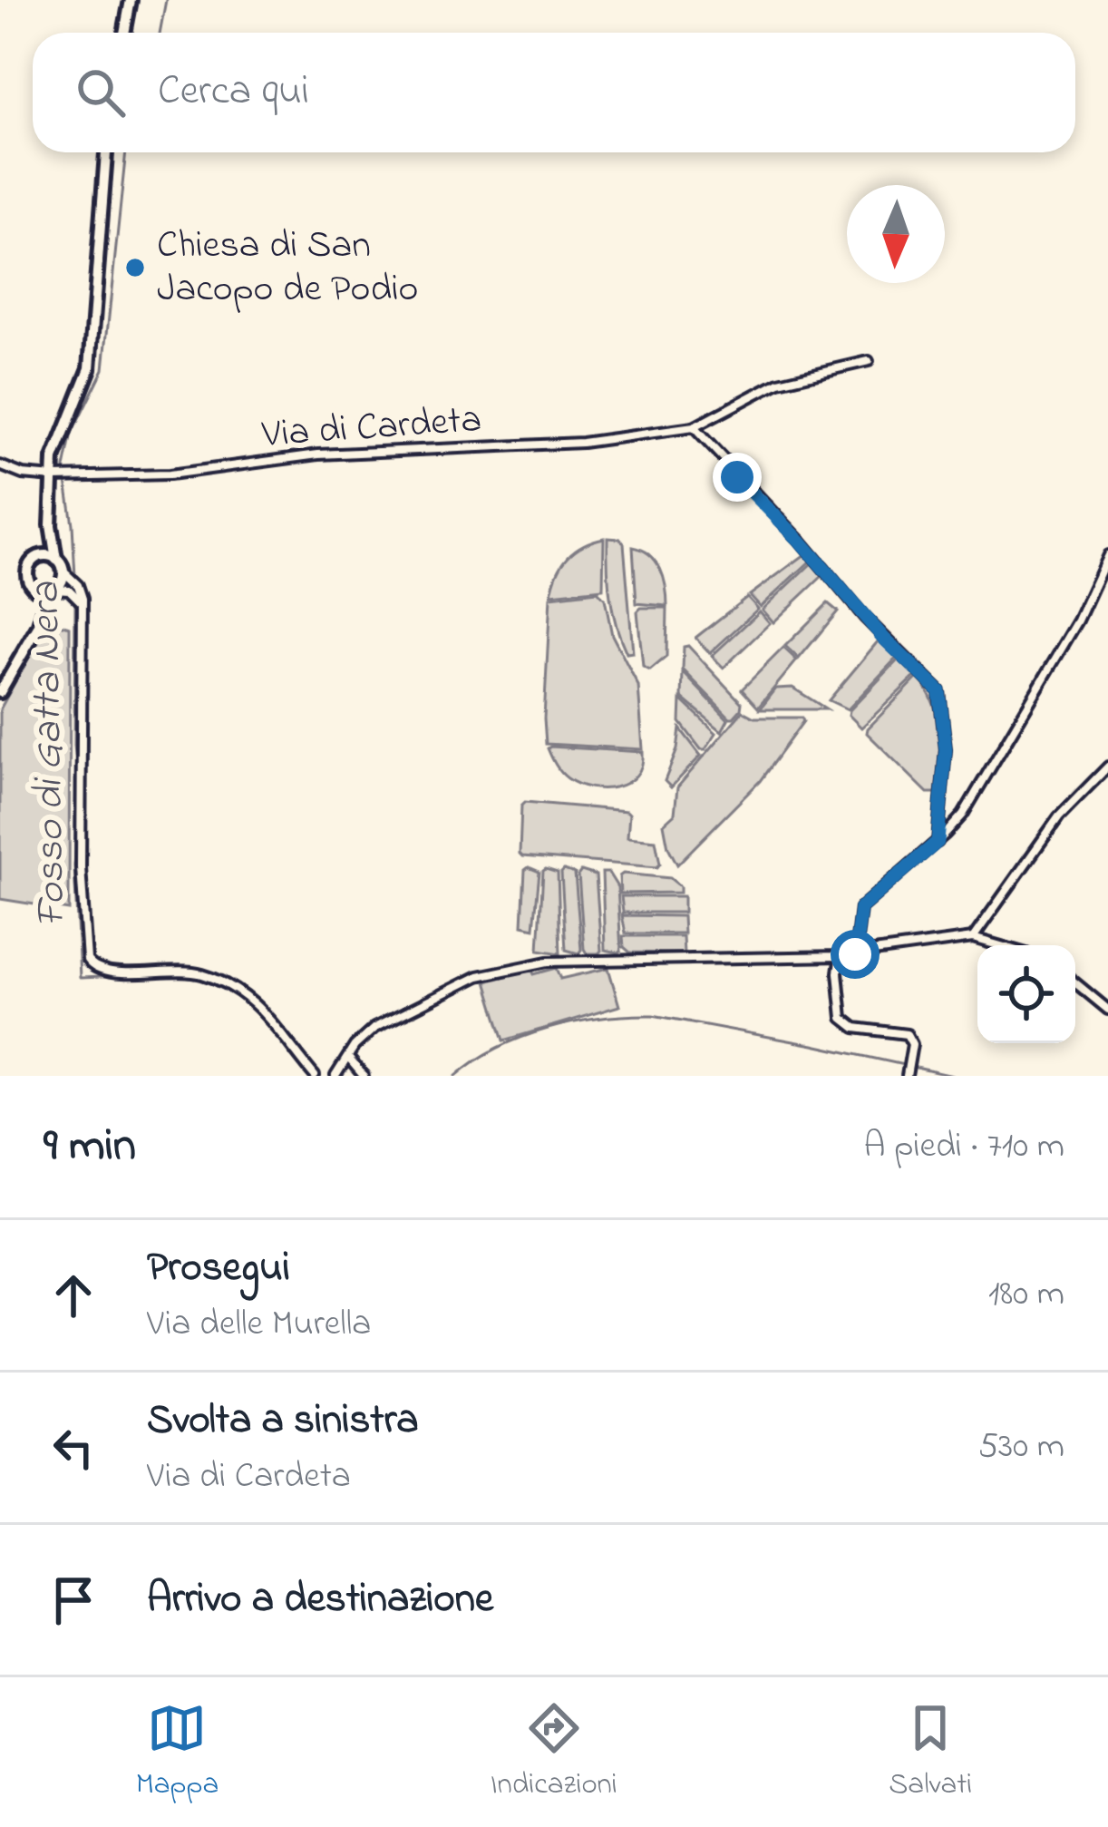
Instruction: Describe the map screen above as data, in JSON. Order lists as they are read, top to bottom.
{
  "streets": {
    "street": ["Via di Cardeta"]
  },
  "water": ["Fosso di Gatta Nera"],
  "places": ["Chiesa di San Jacopo de Podio"],
  "north": "bottom",
  "page": {
    "search": "Cerca qui",
    "heading": ["9 min", "A piedi · 710 m"],
    "list": [
      ["Prosegui", "Via delle Murella", "180 m"],
      ["Svolta a sinistra", "Via di Cardeta", "530 m"],
      "Arrivo a destinazione"
    ],
    "nav": ["Mappa", "Indicazioni", "Salvati"]
  }
}
